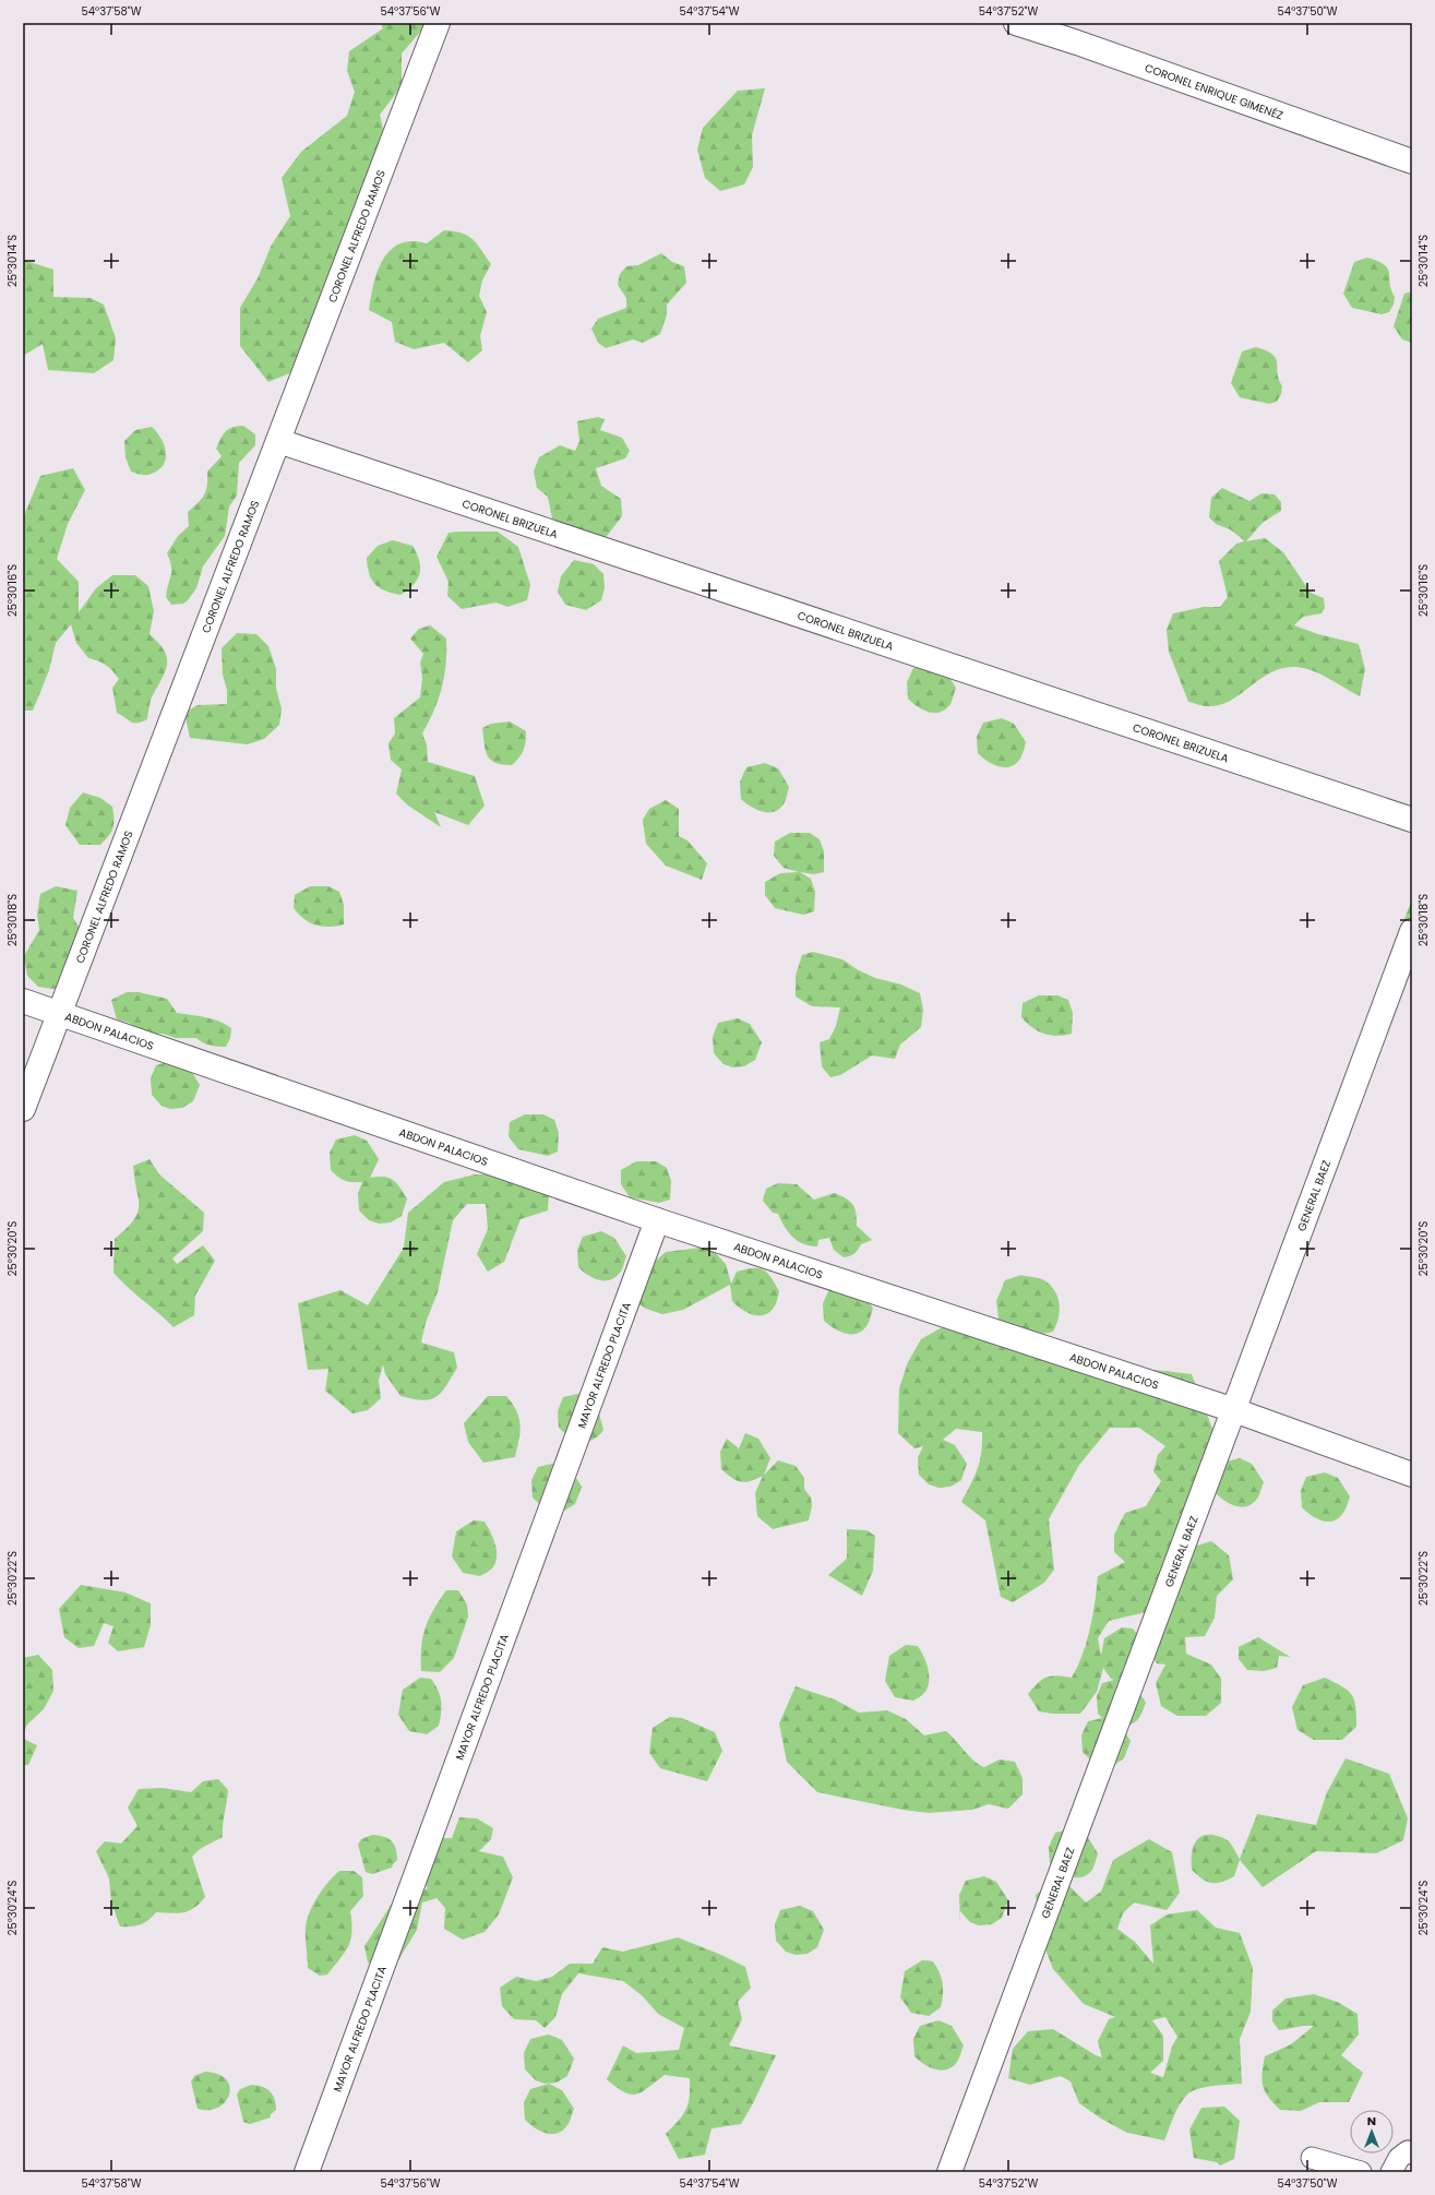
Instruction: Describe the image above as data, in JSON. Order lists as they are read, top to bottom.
{
  "streets": {
    "street": [
      "CORONEL ENRIQUE GIMENÉZ",
      "CORONEL ALFREDO RAMOS",
      "CORONEL BRIZUELA",
      "ABDON PALACIOS",
      "GENERAL BAEZ",
      "MAYOR ALFREDO PLACITA"
    ]
  },
  "crossings": [
    ["CORONEL ALFREDO RAMOS", "CORONEL BRIZUELA"],
    ["CORONEL ALFREDO RAMOS", "ABDON PALACIOS"],
    ["ABDON PALACIOS", "GENERAL BAEZ"],
    ["ABDON PALACIOS", "MAYOR ALFREDO PLACITA"]
  ],
  "north": "top",
  "coordinates": [
    "54°37'58\"W",
    "54°37'56\"W",
    "54°37'54\"W",
    "54°37'52\"W",
    "54°37'50\"W",
    "25°30'14\"S",
    "25°30'16\"S",
    "25°30'18\"S",
    "25°30'20\"S",
    "25°30'22\"S",
    "25°30'24\"S"
  ]
}
